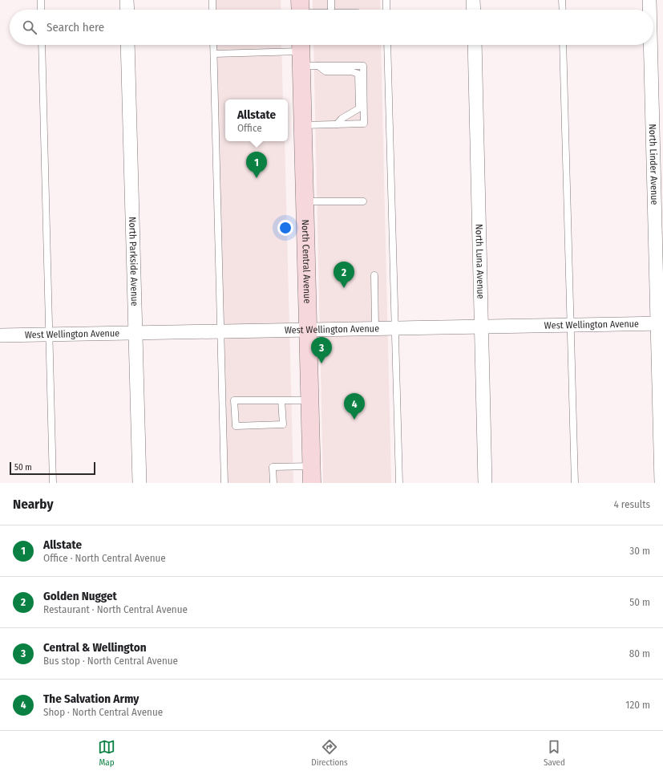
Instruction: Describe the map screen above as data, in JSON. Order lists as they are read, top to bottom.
{
  "streets": {
    "main road": ["North Central Avenue"],
    "street": [
      "North Linder Avenue",
      "North Parkside Avenue",
      "North Luna Avenue",
      "West Wellington Avenue"
    ]
  },
  "crossings": [
    ["North Linder Avenue", "West Wellington Avenue"],
    ["North Central Avenue", "West Wellington Avenue"],
    ["North Parkside Avenue", "West Wellington Avenue"],
    ["North Luna Avenue", "West Wellington Avenue"]
  ],
  "scale_bar": "50 m",
  "page": {
    "search": "Search here",
    "popup": ["Allstate", "Office"],
    "pins": [
      "1",
      "2",
      "3",
      "4"
    ],
    "scale": "50 m",
    "heading": ["Nearby", "4 results"],
    "list": [
      {
        "mark": "1",
        "name": "Allstate",
        "note": "Office · North Central Avenue",
        "value": "30 m"
      },
      {
        "mark": "2",
        "name": "Golden Nugget",
        "note": "Restaurant · North Central Avenue",
        "value": "50 m"
      },
      {
        "mark": "3",
        "name": "Central & Wellington",
        "note": "Bus stop · North Central Avenue",
        "value": "80 m"
      },
      {
        "mark": "4",
        "name": "The Salvation Army",
        "note": "Shop · North Central Avenue",
        "value": "120 m"
      }
    ],
    "nav": ["Map", "Directions", "Saved"]
  }
}
